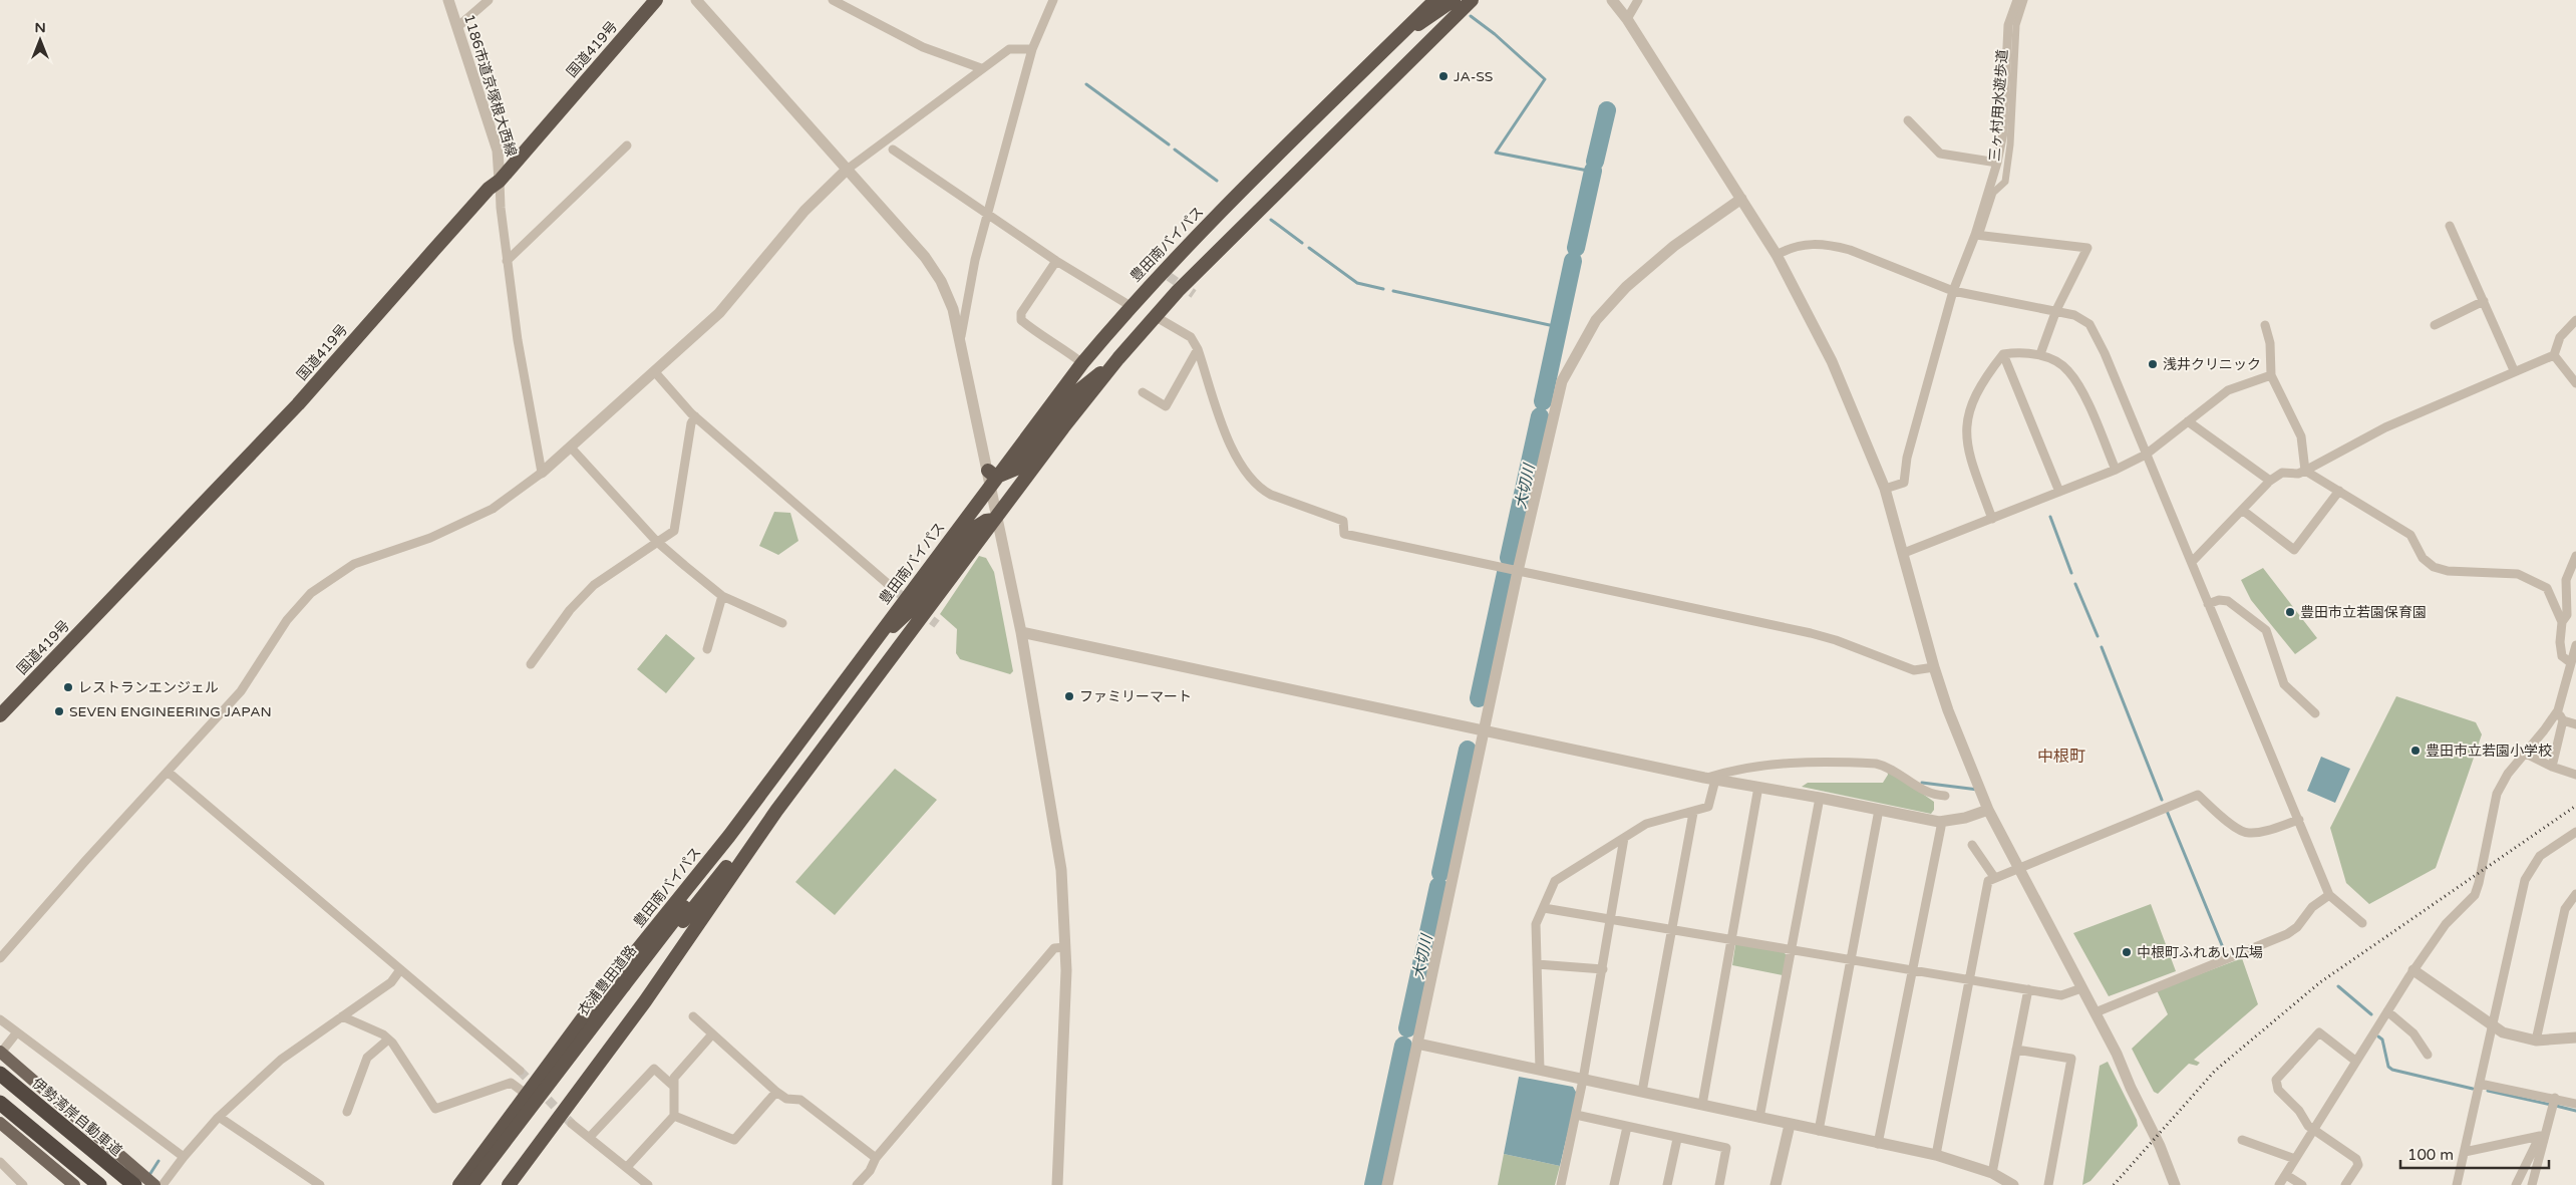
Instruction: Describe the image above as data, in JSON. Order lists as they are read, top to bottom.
{
  "streets": {
    "highway": [
      "国道419号",
      "豊田南バイパス",
      "衣浦豊田道路",
      "伊勢湾岸自動車道"
    ],
    "street": ["1186市道京塚根大西線", "三ヶ村用水遊歩道"]
  },
  "crossings": [
    ["国道419号", "1186市道京塚根大西線"],
    ["豊田南バイパス", "衣浦豊田道路"]
  ],
  "districts": ["中根町"],
  "water": ["大切川"],
  "places": [
    "JA-SS",
    "浅井クリニック",
    "豊田市立若園保育園",
    "レストランエンジェル",
    "ファミリーマート",
    "SEVEN ENGINEERING JAPAN",
    "豊田市立若園小学校",
    "中根町ふれあい広場"
  ],
  "scale_bar": "100 m",
  "north": "top"
}
